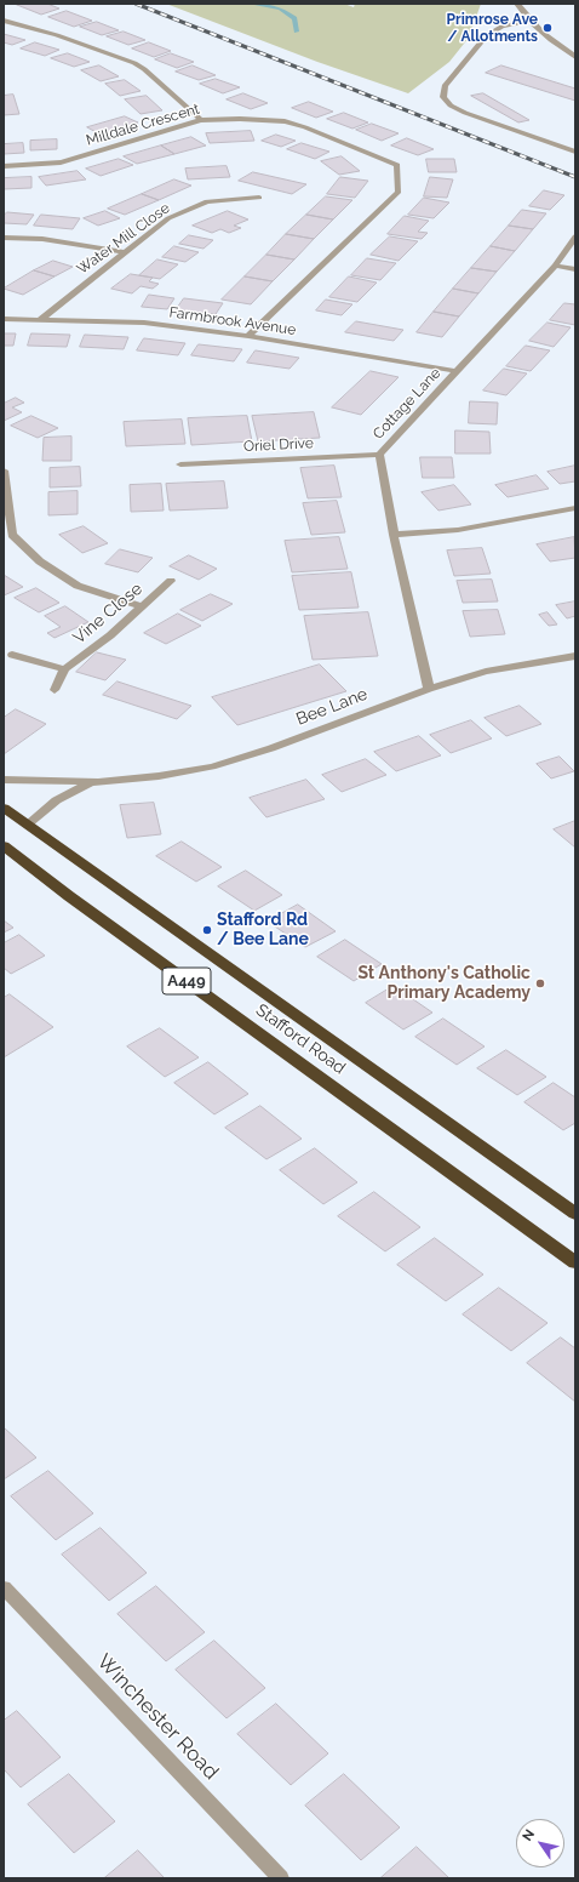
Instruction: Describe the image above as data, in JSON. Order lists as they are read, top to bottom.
{
  "streets": {
    "highway": ["A449", "Stafford Road"],
    "street": [
      "Milldale Crescent",
      "Water Mill Close",
      "Farmbrook Avenue",
      "Cottage Lane",
      "Oriel Drive",
      "Vine Close",
      "Bee Lane",
      "Winchester Road"
    ]
  },
  "crossings": [
    ["Milldale Crescent", "Farmbrook Avenue"],
    ["Water Mill Close", "Farmbrook Avenue"],
    ["Farmbrook Avenue", "Cottage Lane"],
    ["Cottage Lane", "Oriel Drive"],
    ["Cottage Lane", "Bee Lane"],
    ["Bee Lane", "Stafford Road"]
  ],
  "places": ["Primrose Ave / Allotments", "Stafford Rd / Bee Lane", "St Anthony's Catholic Primary Academy"],
  "north": "top left"
}
